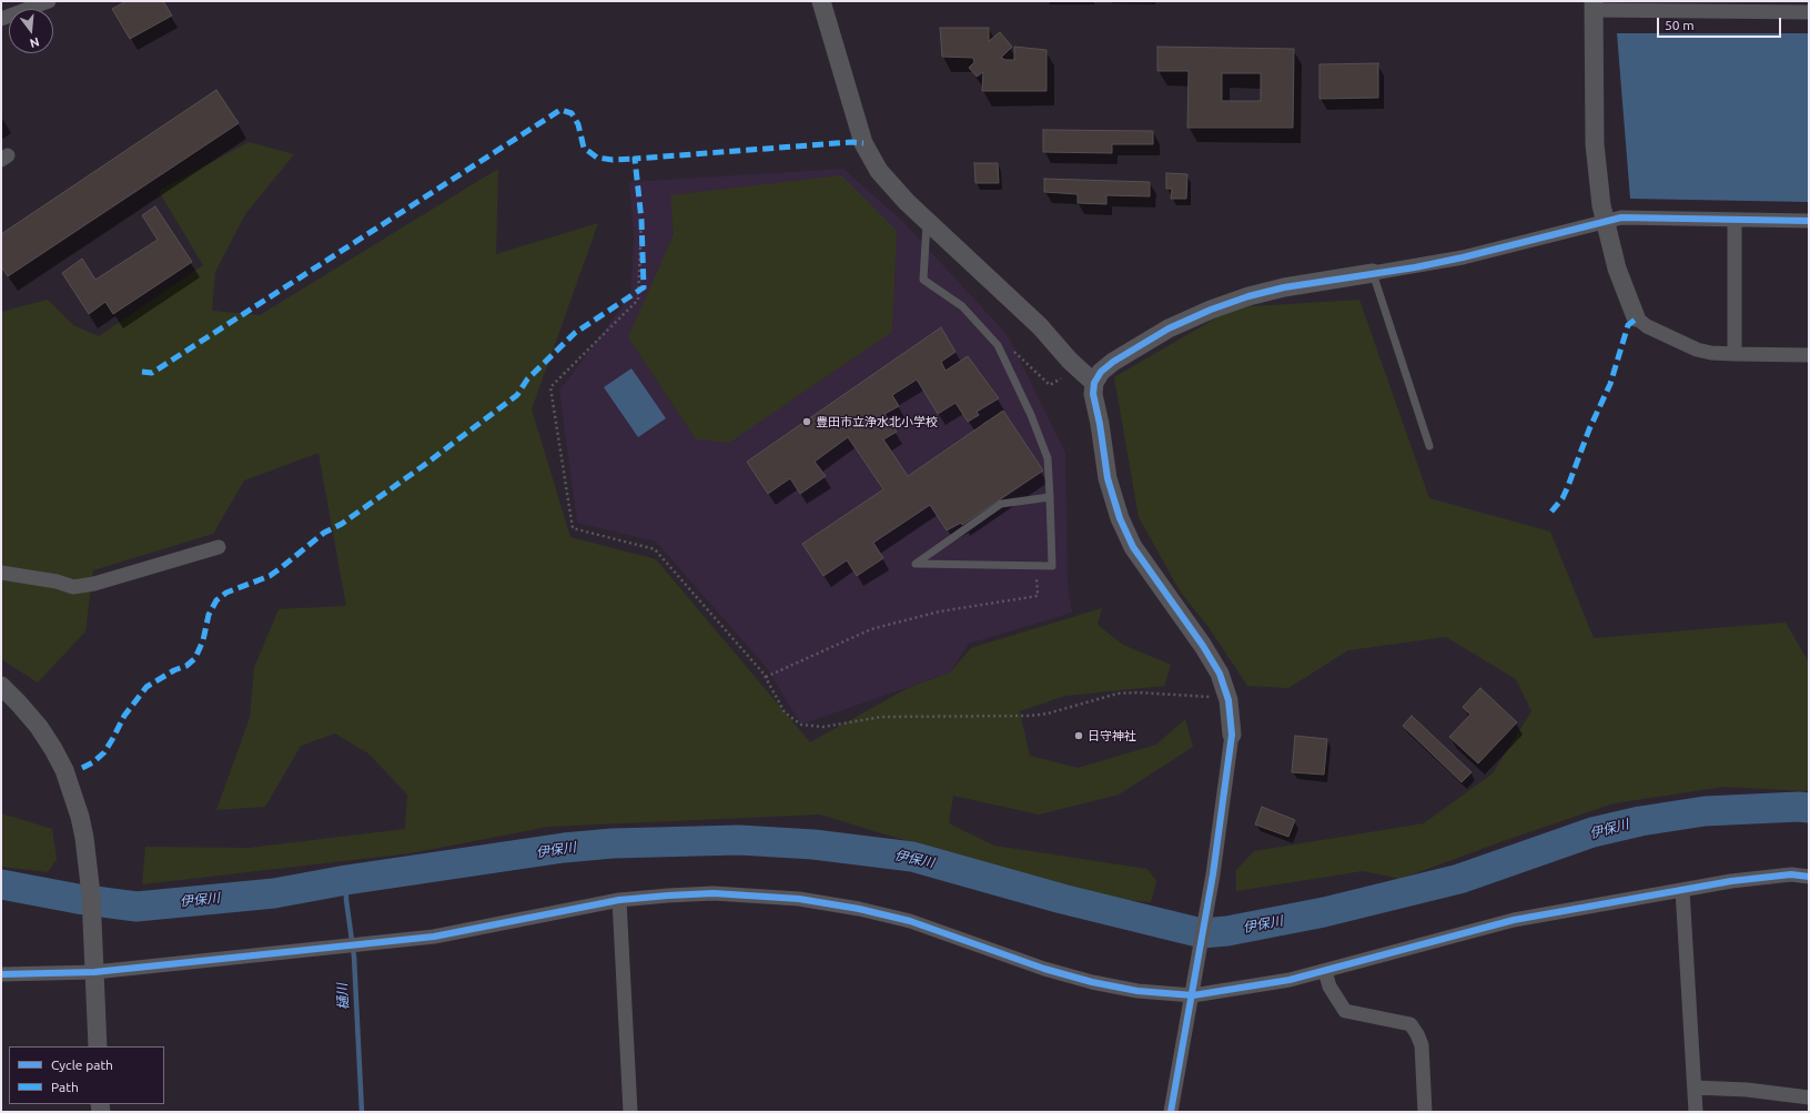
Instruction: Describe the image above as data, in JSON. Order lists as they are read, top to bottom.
{
  "water": ["伊保川", "樋川"],
  "places": ["豊田市立浄水北小学校", "日守神社"],
  "legend": ["Cycle path", "Path"],
  "scale_bar": "50 m",
  "north": "bottom"
}
